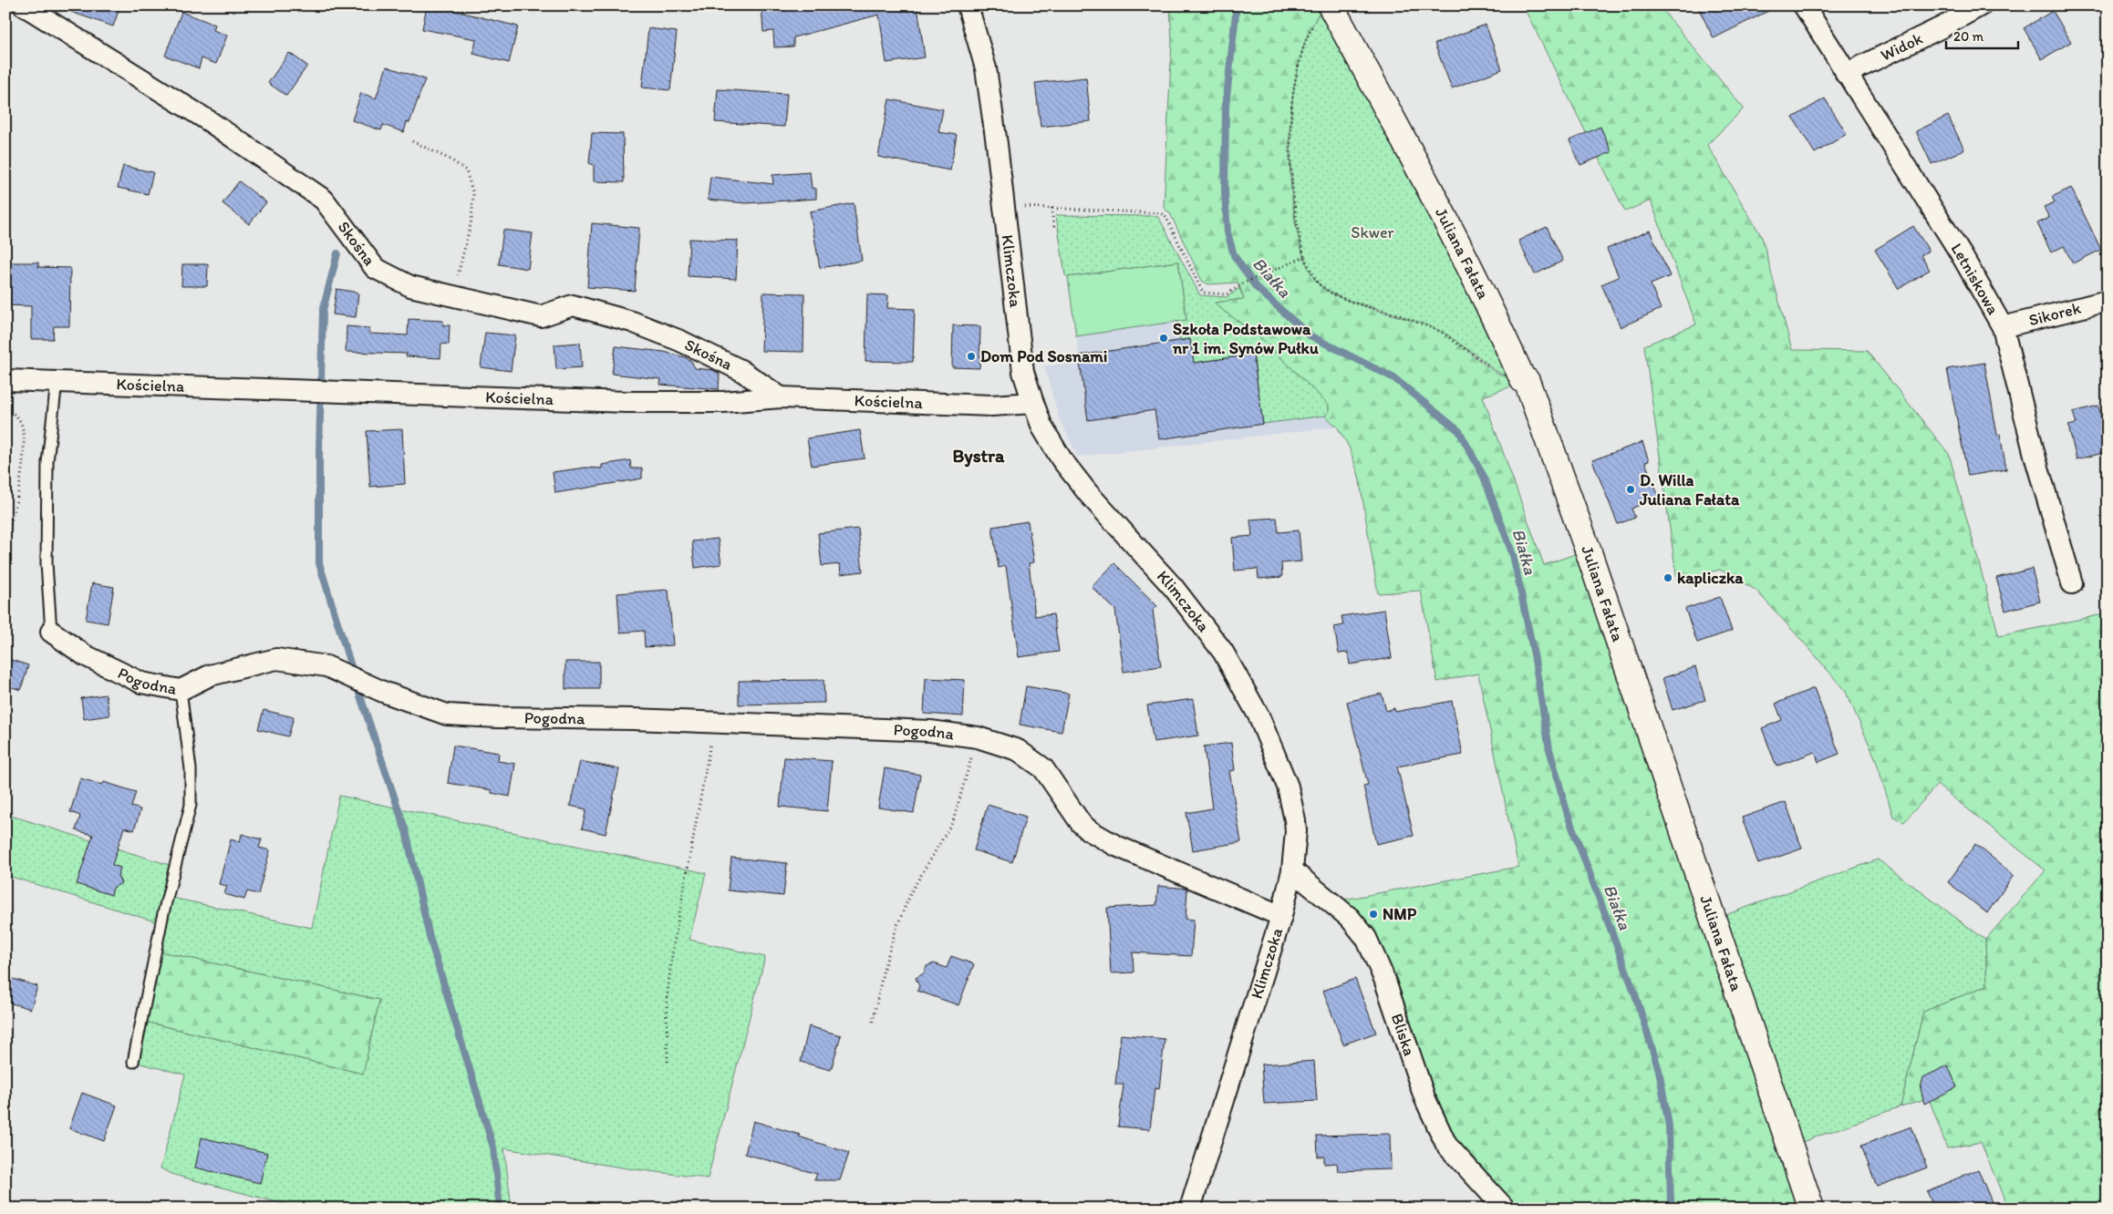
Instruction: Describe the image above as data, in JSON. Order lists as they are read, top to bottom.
{
  "streets": {
    "street": [
      "Widok",
      "Skośna",
      "Juliana Fałata",
      "Klimczoka",
      "Letniskowa",
      "Sikorek",
      "Kościelna",
      "Pogodna",
      "Bliska"
    ]
  },
  "crossings": [
    ["Widok", "Letniskowa"],
    ["Skośna", "Kościelna"],
    ["Klimczoka", "Kościelna"],
    ["Klimczoka", "Pogodna"],
    ["Klimczoka", "Bliska"],
    ["Letniskowa", "Sikorek"],
    ["Kościelna", "Pogodna"]
  ],
  "districts": ["Bystra"],
  "water": ["Białka"],
  "parks": ["Skwer"],
  "places": [
    "Szkoła Podstawowa nr 1 im. Synów Pułku",
    "Dom Pod Sosnami",
    "D. Willa Juliana Fałata",
    "kapliczka",
    "NMP"
  ],
  "scale_bar": "20 m"
}
